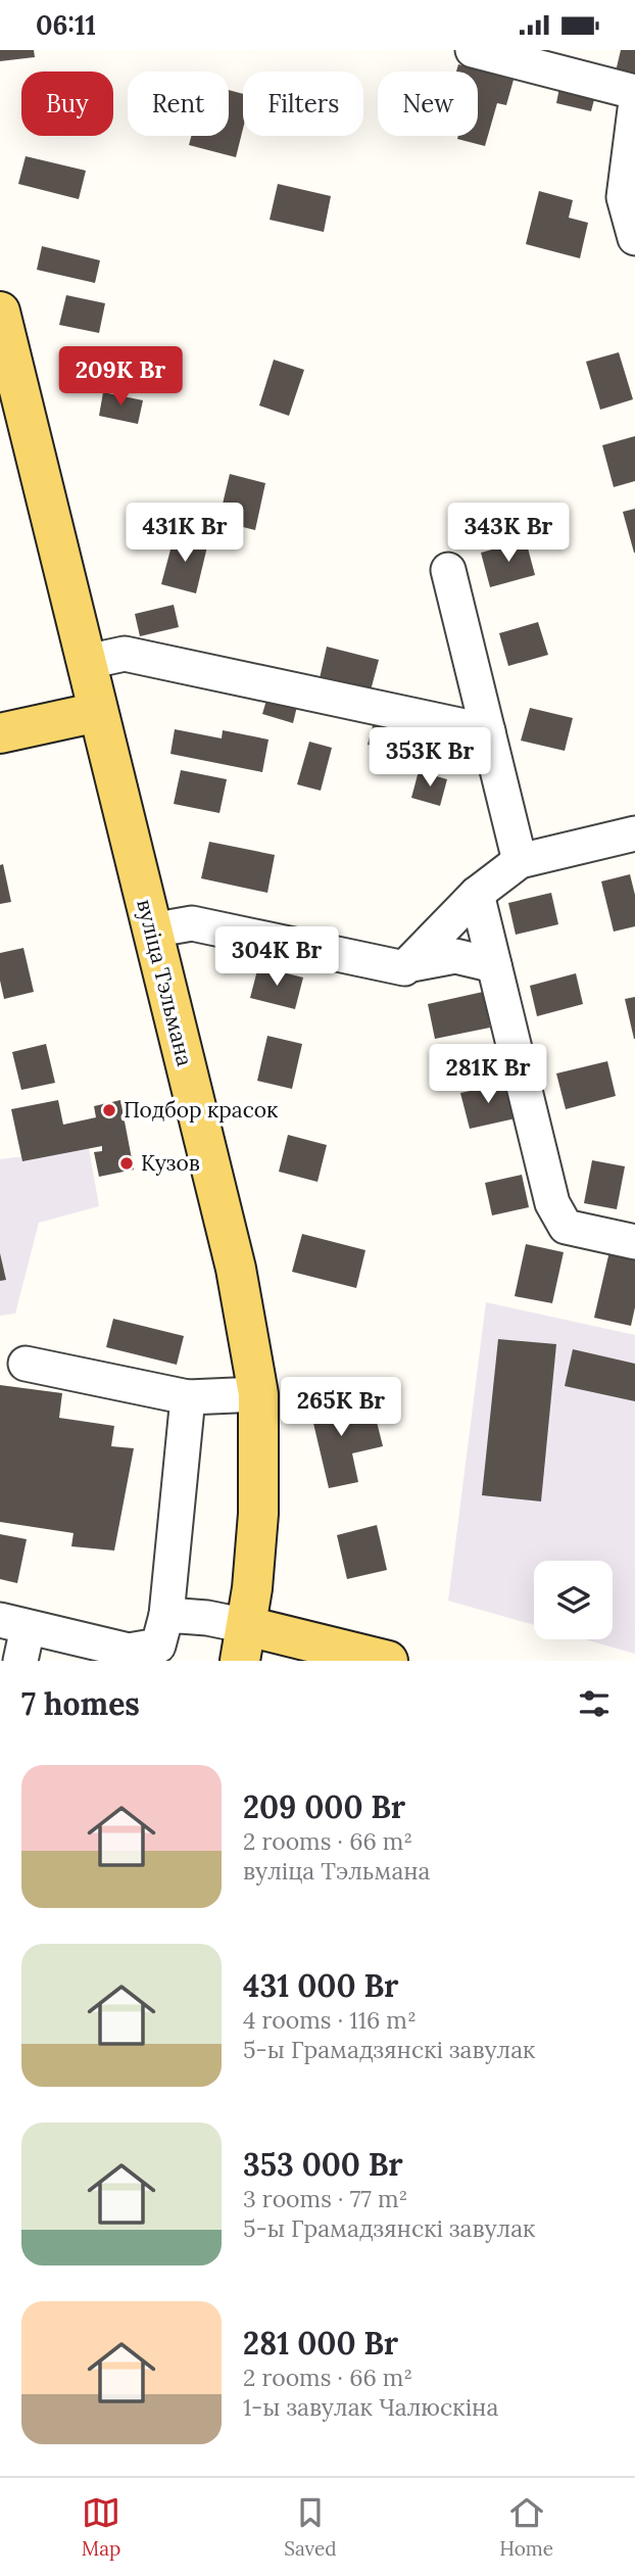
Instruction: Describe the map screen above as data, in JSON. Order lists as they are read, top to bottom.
{
  "streets": {
    "main road": ["вуліца Тэльмана"]
  },
  "places": ["Подбор красок", "Кузов"],
  "page": {
    "status": "06:11",
    "chip": [
      "Buy",
      "Rent",
      "Filters",
      "New"
    ],
    "price": [
      "209K Br",
      "431K Br",
      "343K Br",
      "353K Br",
      "304K Br",
      "281K Br",
      "265K Br"
    ],
    "heading": "7 homes",
    "list": [
      {
        "name": "209 000 Br",
        "note": "2 rooms · 66 m² · вуліца Тэльмана"
      },
      {
        "name": "431 000 Br",
        "note": "4 rooms · 116 m² · 5-ы Грамадзянскі завулак"
      },
      {
        "name": "353 000 Br",
        "note": "3 rooms · 77 m² · 5-ы Грамадзянскі завулак"
      },
      {
        "name": "281 000 Br",
        "note": "2 rooms · 66 m² · 1-ы завулак Чалюскіна"
      }
    ],
    "tabs": ["Map", "Saved", "Home"]
  }
}
